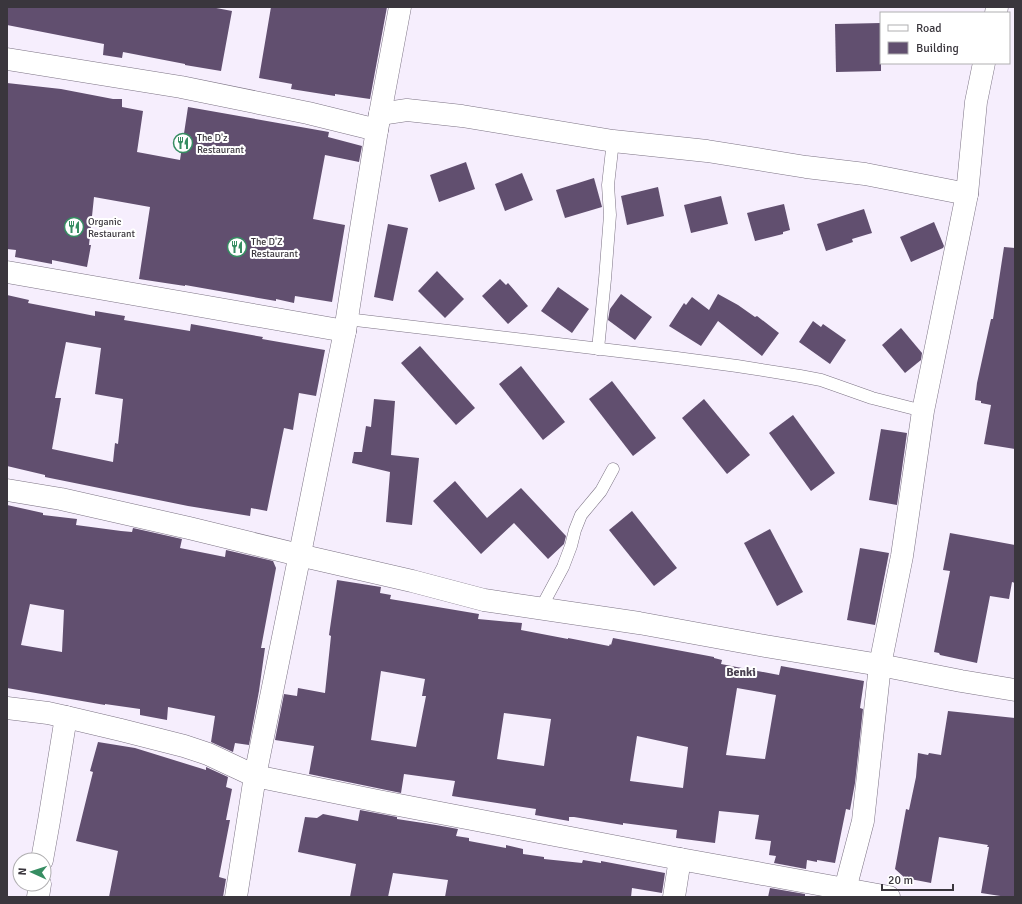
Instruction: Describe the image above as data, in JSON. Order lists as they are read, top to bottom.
{
  "districts": ["Benki"],
  "places": {
    "restaurant": ["The D'z Restaurant", "Organic Restaurant", "The D'Z Restaurant"]
  },
  "legend": ["Road", "Building"],
  "scale_bar": "20 m",
  "north": "left"
}
